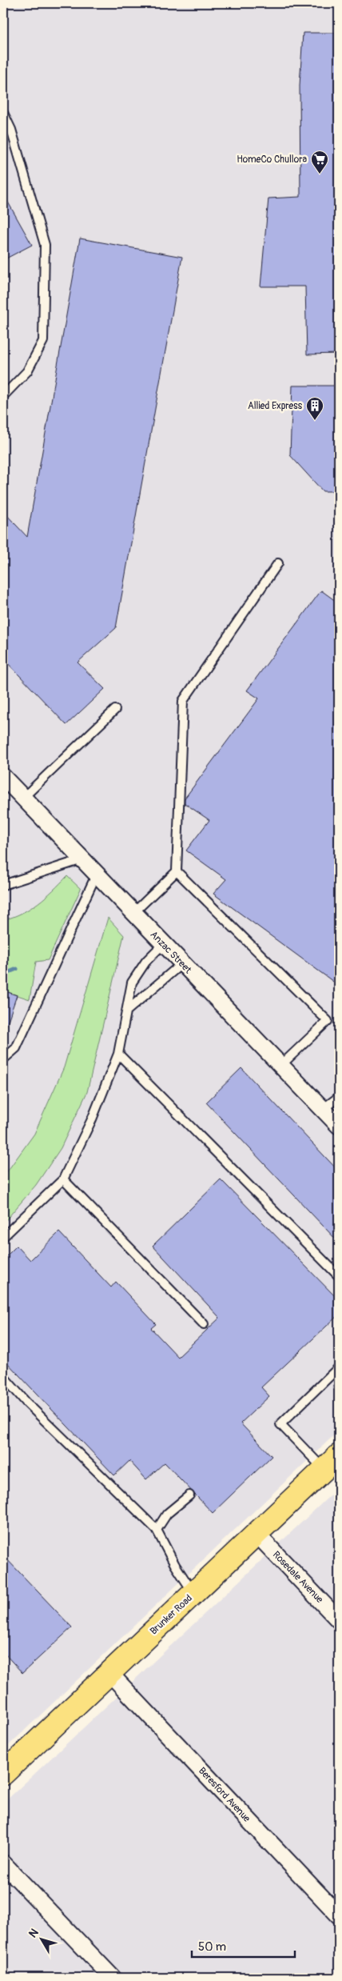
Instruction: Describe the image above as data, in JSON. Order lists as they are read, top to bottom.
{
  "streets": {
    "main road": ["Brunker Road"],
    "street": ["Anzac Street", "Rosedale Avenue", "Beresford Avenue"]
  },
  "crossings": [
    ["Rosedale Avenue", "Brunker Road"],
    ["Brunker Road", "Beresford Avenue"]
  ],
  "places": {
    "supermarket": ["HomeCo Chullora"],
    "building": ["Allied Express"]
  },
  "scale_bar": "50 m",
  "north": "top left"
}
